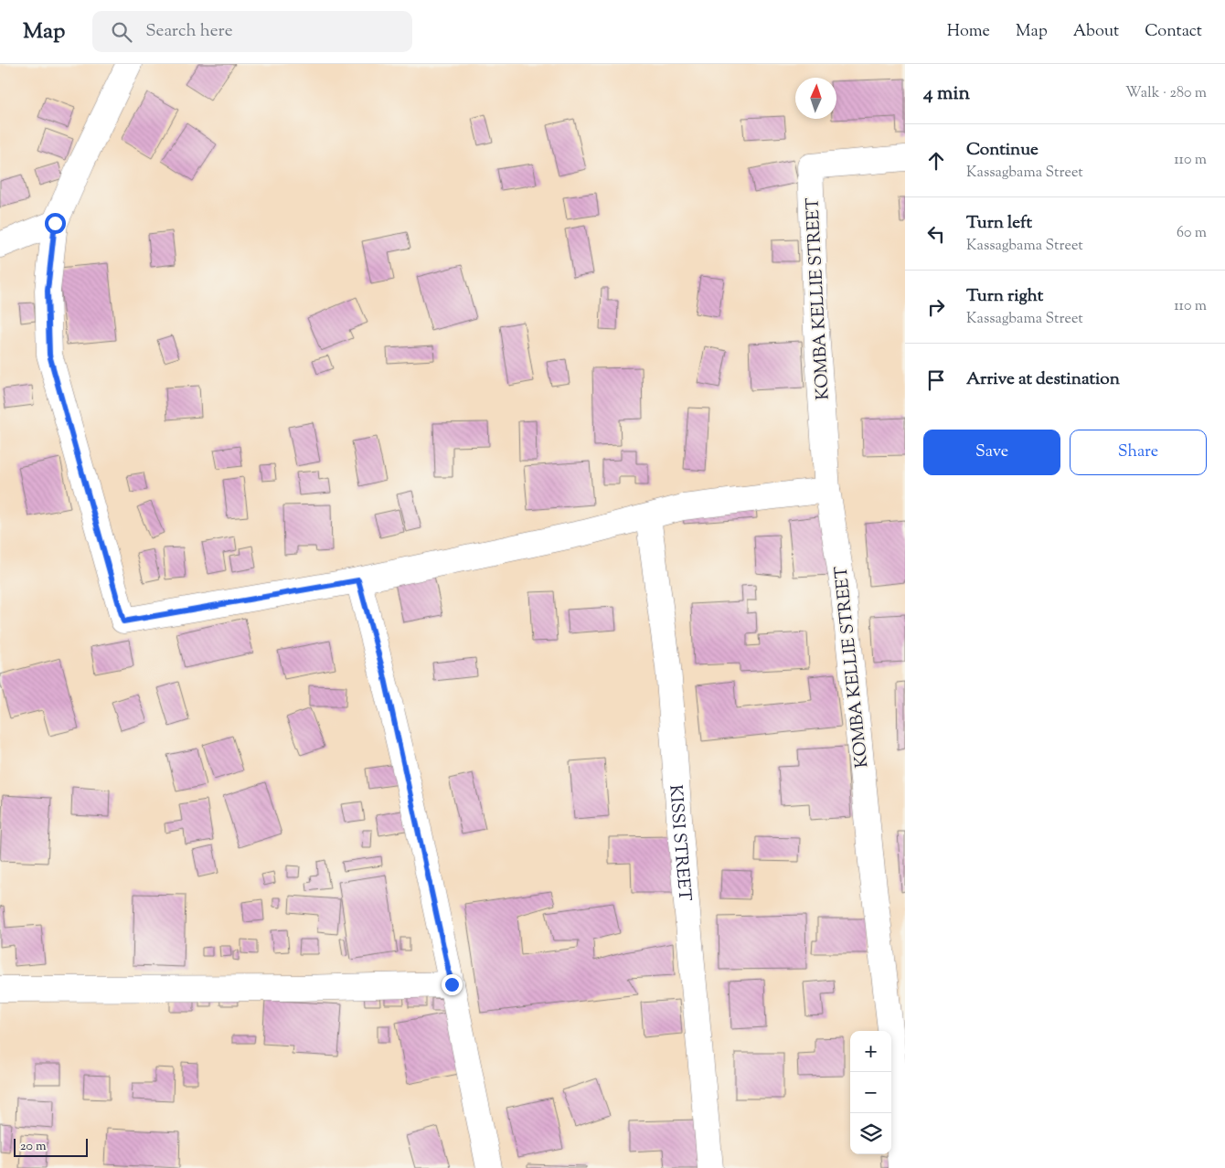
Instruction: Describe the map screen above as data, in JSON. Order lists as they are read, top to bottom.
{
  "streets": {
    "street": ["KOMBA KELLIE STREET", "KISSI STREET"]
  },
  "scale_bar": "20 m",
  "north": "top",
  "page": {
    "header": "Map",
    "search": "Search here",
    "nav": [
      "Home",
      "Map",
      "About",
      "Contact"
    ],
    "heading": ["4 min", "Walk · 280 m"],
    "list": [
      ["Continue", "Kassagbama Street", "110 m"],
      ["Turn left", "Kassagbama Street", "60 m"],
      ["Turn right", "Kassagbama Street", "110 m"],
      "Arrive at destination"
    ],
    "buttons": ["Save", "Share"],
    "map_buttons": ["+", "−"],
    "scale": "20 m"
  }
}
